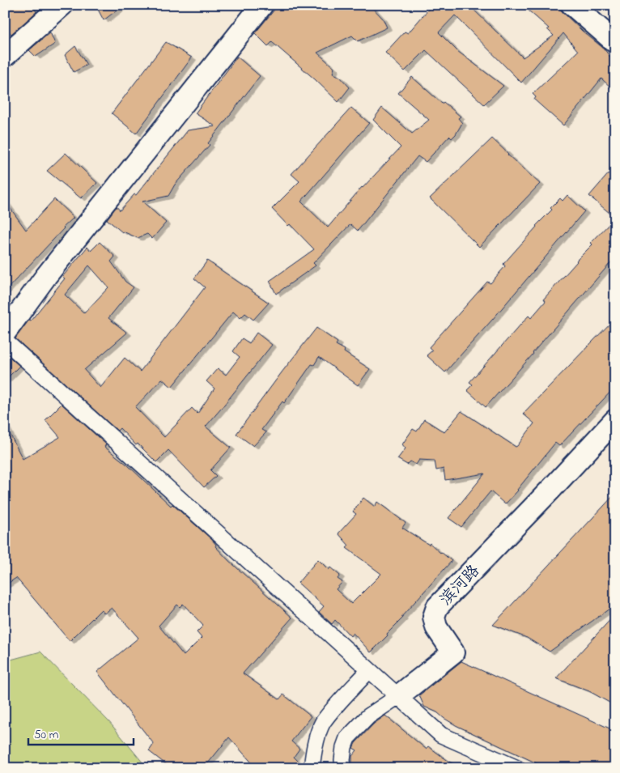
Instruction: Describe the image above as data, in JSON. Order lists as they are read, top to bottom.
{
  "streets": {
    "street": ["滨河路"]
  },
  "scale_bar": "50 m"
}
